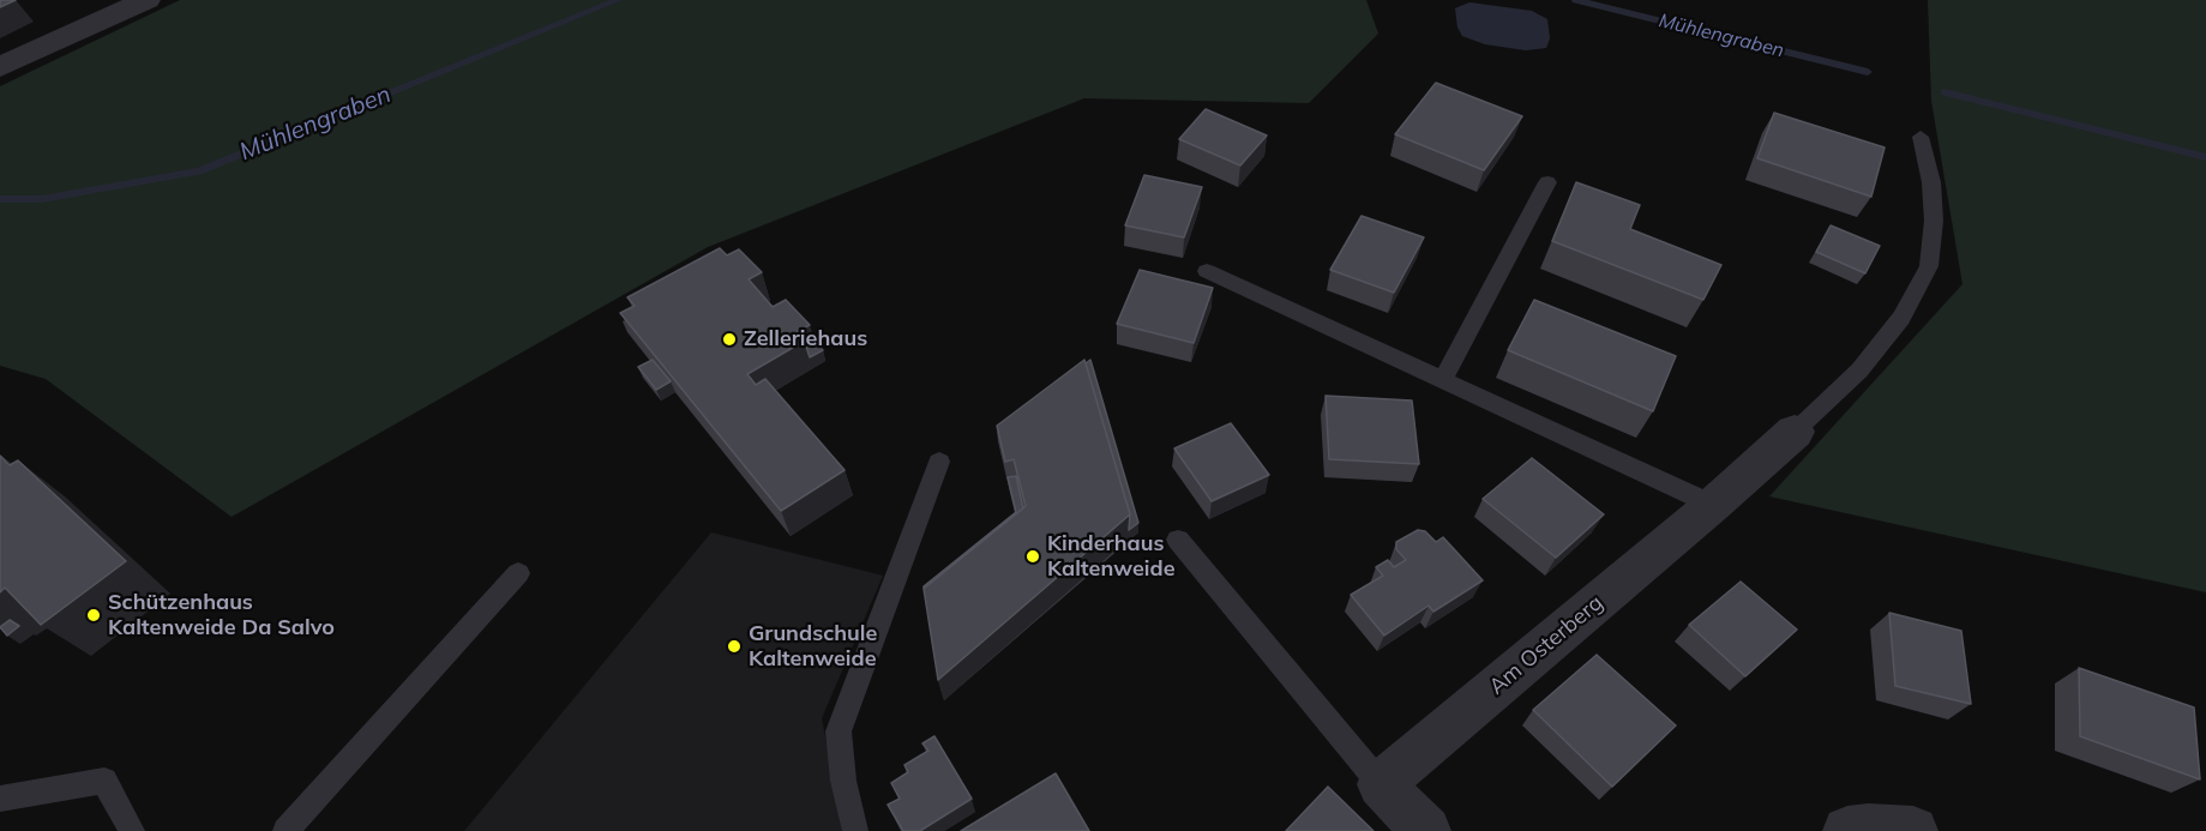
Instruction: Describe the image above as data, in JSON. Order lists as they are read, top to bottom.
{
  "streets": {
    "street": ["Am Osterberg"]
  },
  "water": ["Mühlengraben"],
  "places": [
    "Zelleriehaus",
    "Kinderhaus Kaltenweide",
    "Schützenhaus Kaltenweide Da Salvo",
    "Grundschule Kaltenweide"
  ]
}
